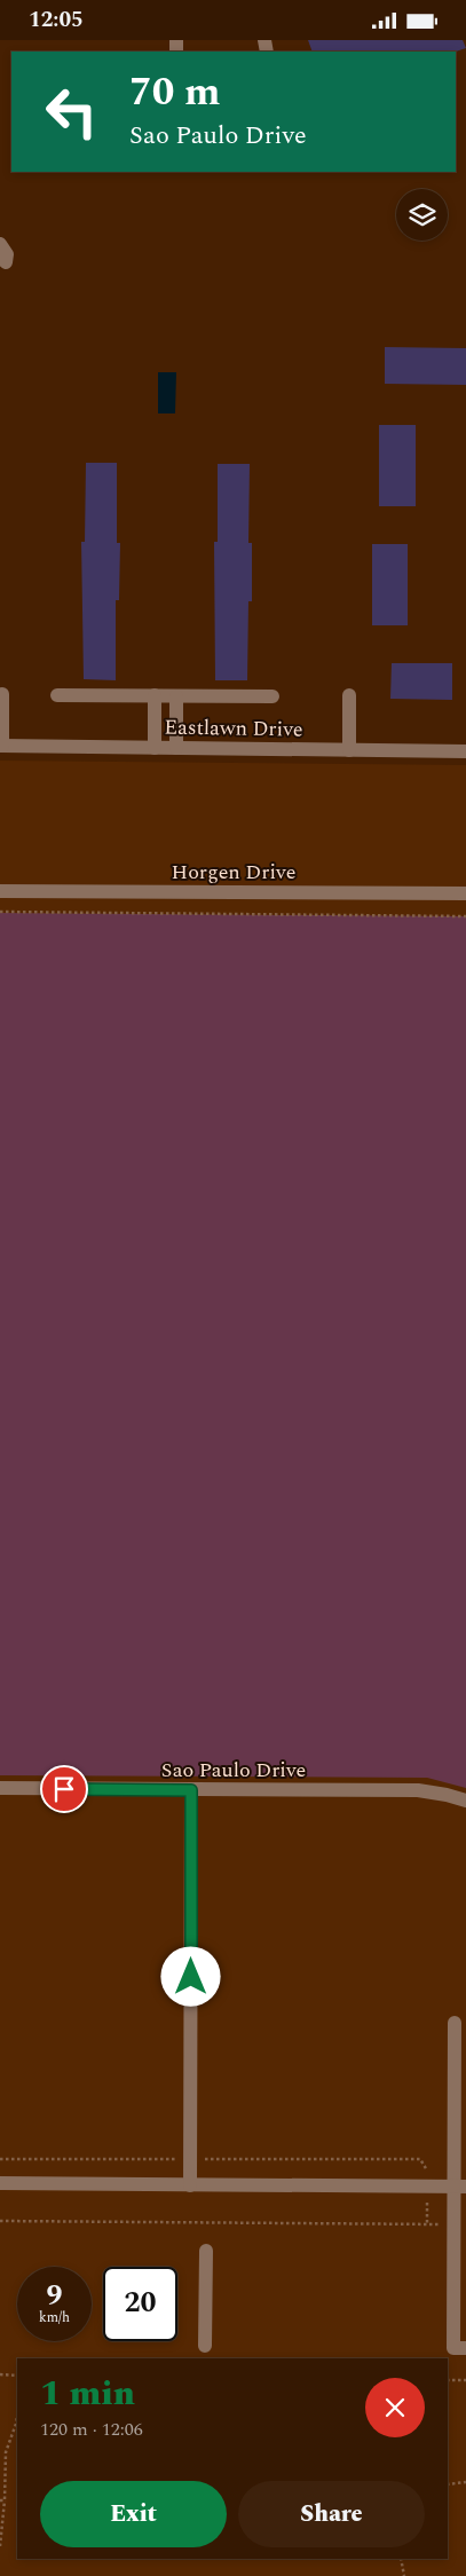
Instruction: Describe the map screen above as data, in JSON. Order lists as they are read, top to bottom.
{
  "streets": {
    "street": ["Eastlawn Drive", "Horgen Drive", "Sao Paulo Drive"]
  },
  "page": {
    "status": "12:05",
    "turn": ["70 m", "Sao Paulo Drive"],
    "speed": "9 km/h",
    "limit": "20",
    "heading": ["1 min", "120 m · 12:06"],
    "buttons": ["Exit", "Share"]
  }
}
